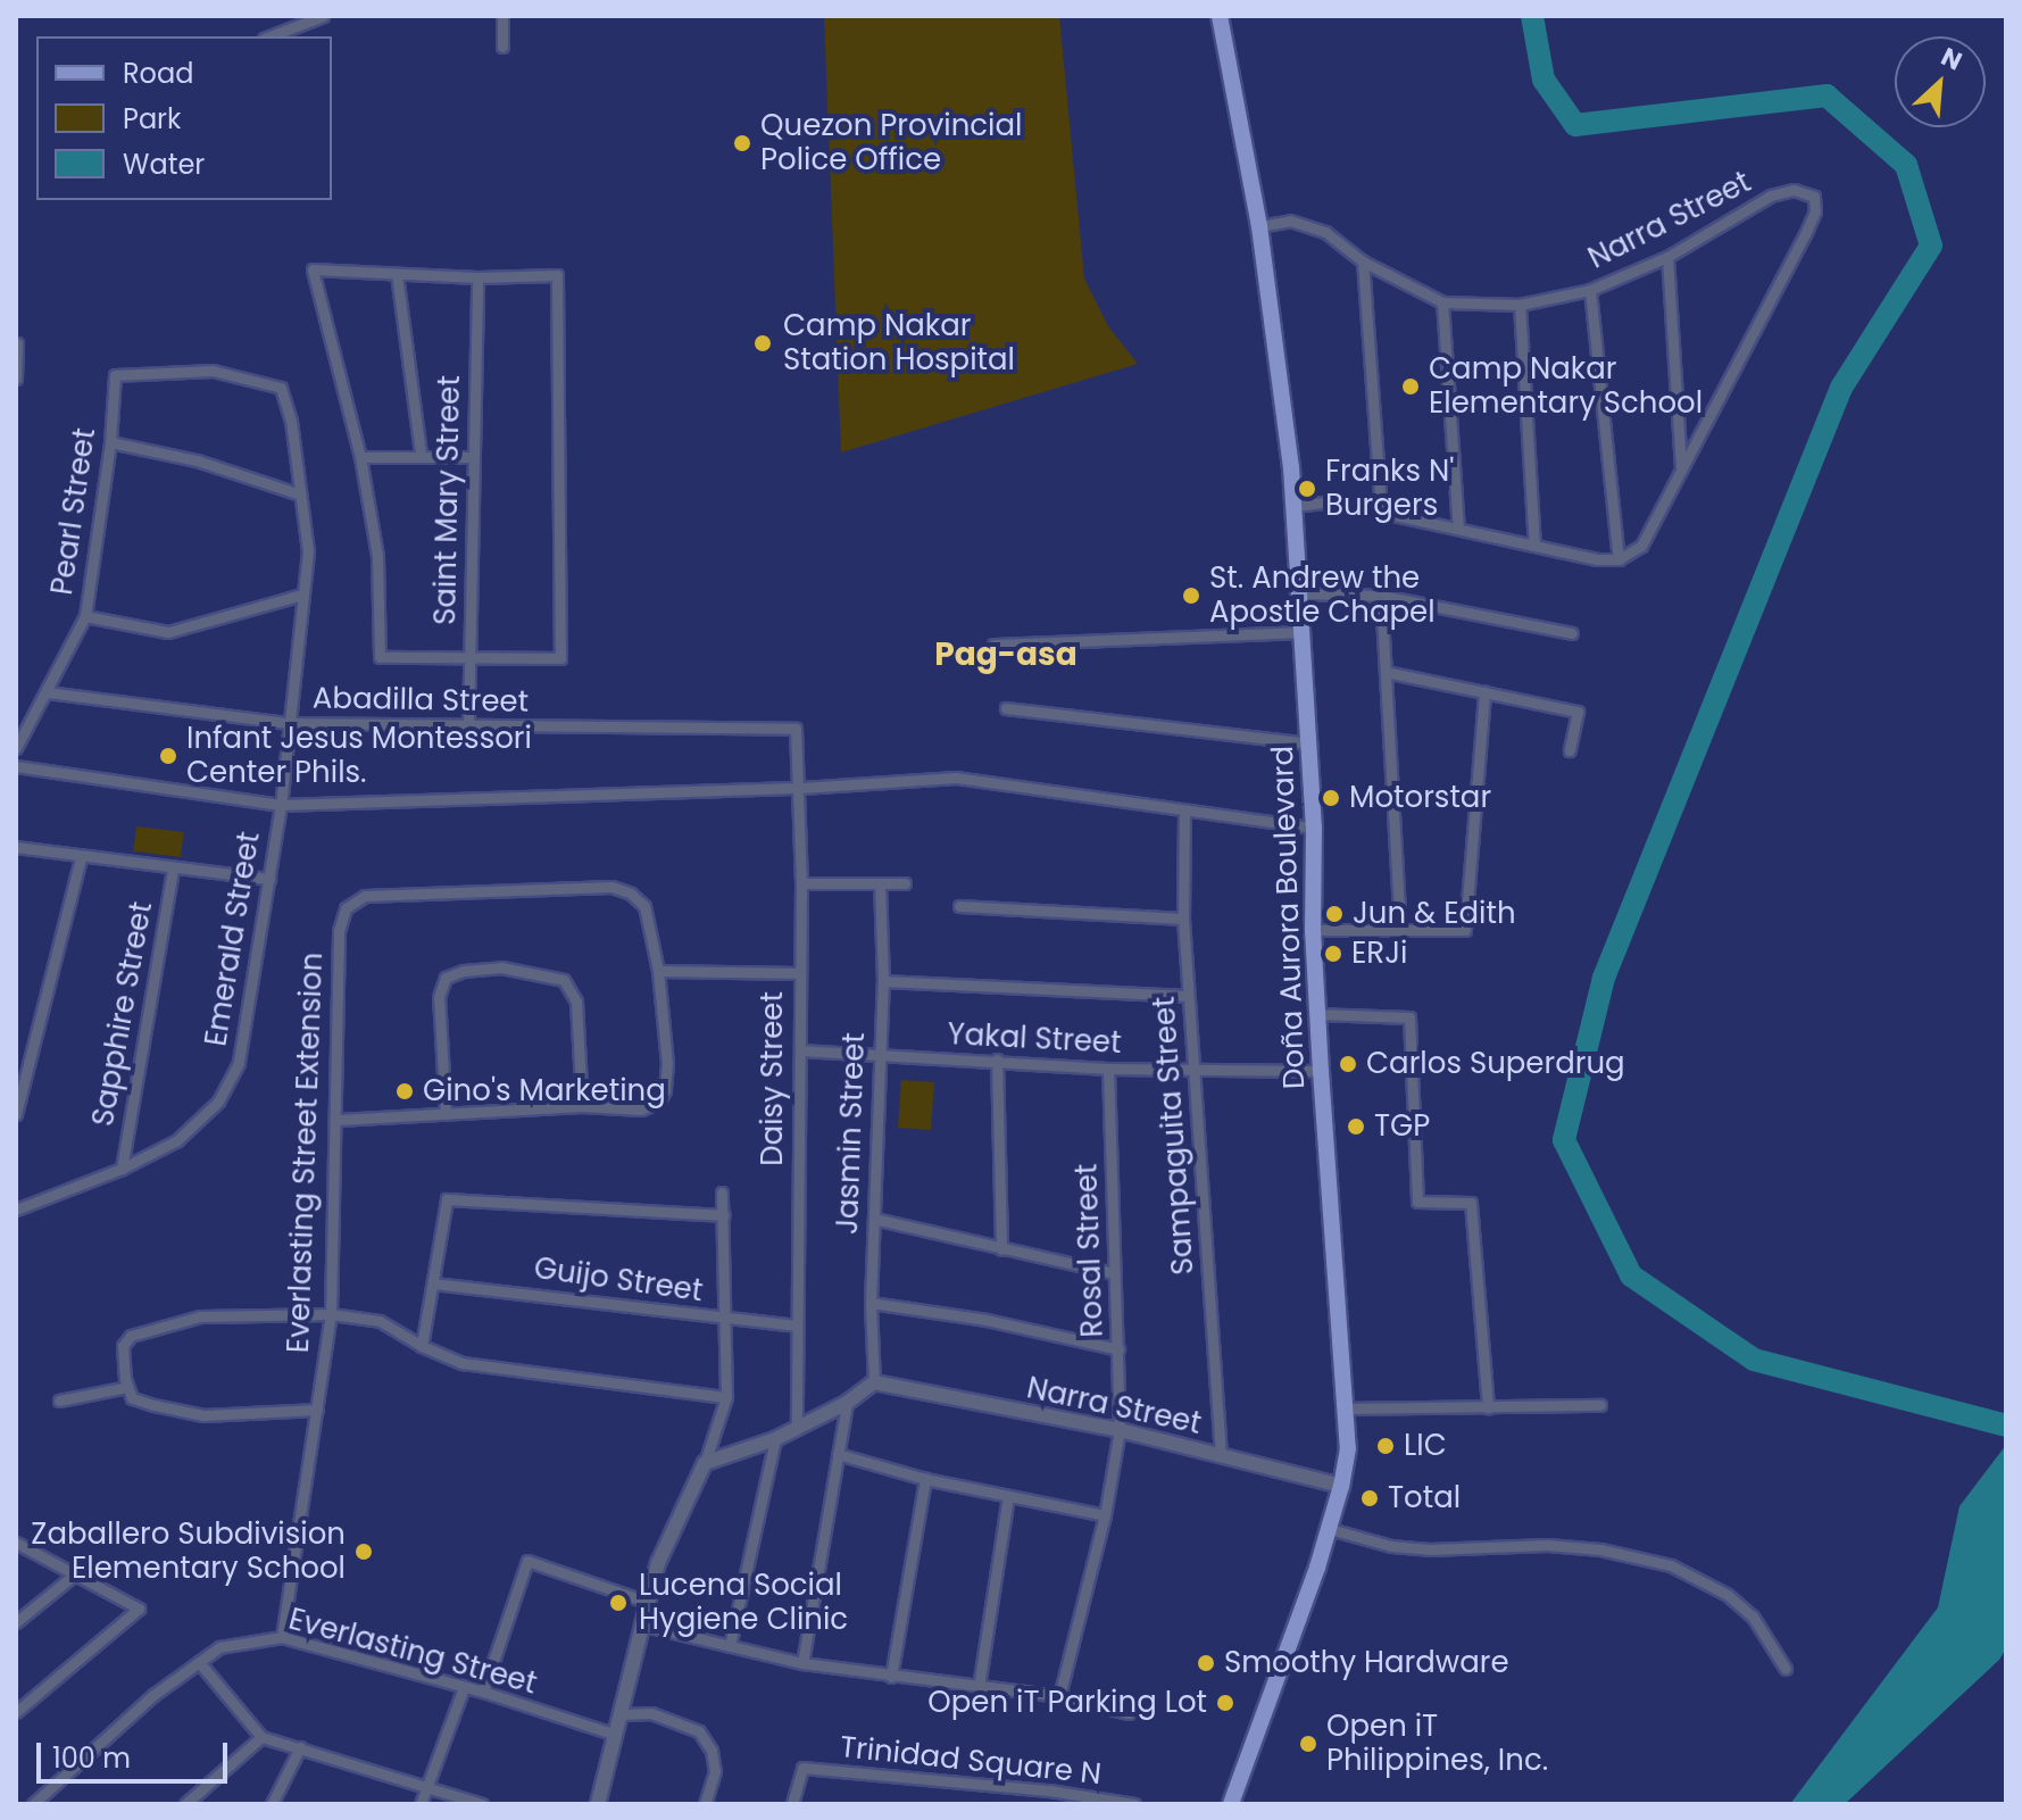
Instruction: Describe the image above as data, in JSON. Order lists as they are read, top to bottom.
{
  "streets": {
    "main road": ["Doña Aurora Boulevard"],
    "street": [
      "Narra Street",
      "Saint Mary Street",
      "Pearl Street",
      "Abadilla Street",
      "Emerald Street",
      "Sapphire Street",
      "Yakal Street",
      "Daisy Street",
      "Jasmin Street",
      "Sampaguita Street",
      "Everlasting Street Extension",
      "Rosal Street",
      "Guijo Street",
      "Everlasting Street",
      "Trinidad Square N"
    ]
  },
  "crossings": [
    ["Narra Street", "Doña Aurora Boulevard"],
    ["Narra Street", "Jasmin Street"],
    ["Narra Street", "Sampaguita Street"],
    ["Narra Street", "Rosal Street"],
    ["Saint Mary Street", "Abadilla Street"],
    ["Pearl Street", "Abadilla Street"],
    ["Pearl Street", "Emerald Street"],
    ["Abadilla Street", "Emerald Street"],
    ["Abadilla Street", "Daisy Street"],
    ["Doña Aurora Boulevard", "Yakal Street"],
    ["Emerald Street", "Sapphire Street"],
    ["Yakal Street", "Daisy Street"],
    ["Yakal Street", "Jasmin Street"],
    ["Yakal Street", "Sampaguita Street"],
    ["Yakal Street", "Rosal Street"],
    ["Daisy Street", "Guijo Street"],
    ["Everlasting Street Extension", "Everlasting Street"]
  ],
  "districts": ["Pag-asa"],
  "places": [
    "Quezon Provincial Police Office",
    "Camp Nakar Station Hospital",
    "Camp Nakar Elementary School",
    "Franks N' Burgers",
    "St. Andrew the Apostle Chapel",
    "Infant Jesus Montessori Center Phils.",
    "Motorstar",
    "Jun & Edith",
    "ERJi",
    "Carlos Superdrug",
    "Gino's Marketing",
    "TGP",
    "LIC",
    "Total",
    "Zaballero Subdivision Elementary School",
    "Lucena Social Hygiene Clinic",
    "Smoothy Hardware",
    "Open iT Parking Lot",
    "Open iT Philippines, Inc."
  ],
  "legend": ["Road", "Park", "Water"],
  "scale_bar": "100 m",
  "north": "top right"
}
